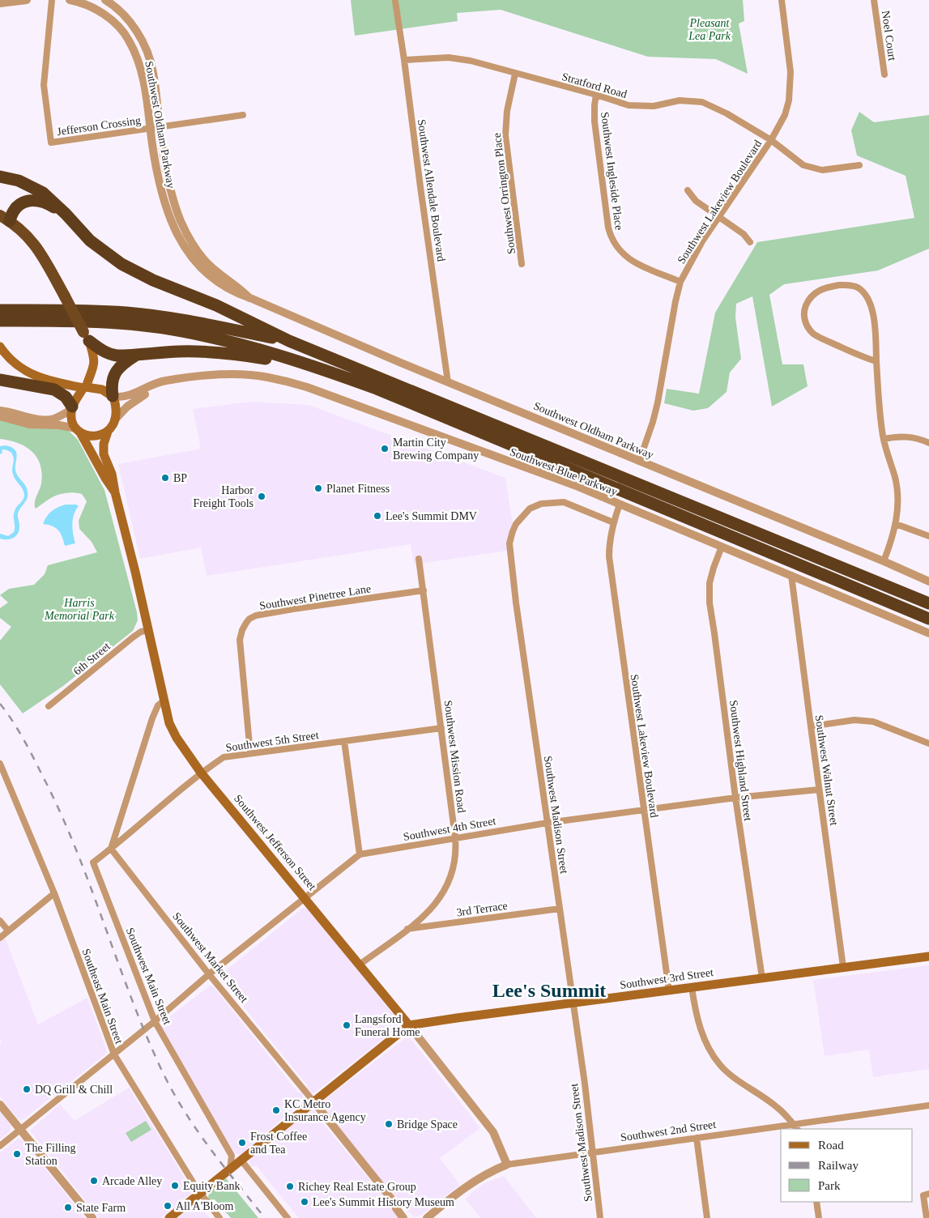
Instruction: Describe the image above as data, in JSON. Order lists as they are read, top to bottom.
{
  "streets": {
    "main road": ["Southwest Jefferson Street", "Southwest 3rd Street"],
    "street": [
      "Noel Court",
      "Stratford Road",
      "Southwest Oldham Parkway",
      "Jefferson Crossing",
      "Southwest Ingleside Place",
      "Southwest Allendale Boulevard",
      "Southwest Orrington Place",
      "Southwest Lakeview Boulevard",
      "Southwest Blue Parkway",
      "Southwest Pinetree Lane",
      "6th Street",
      "Southwest 5th Street",
      "Southwest Mission Road",
      "Southwest Highland Street",
      "Southwest Walnut Street",
      "Southwest Madison Street",
      "Southwest 4th Street",
      "3rd Terrace",
      "Southwest Market Street",
      "Southwest Main Street",
      "Southeast Main Street",
      "Southwest 2nd Street"
    ]
  },
  "crossings": [
    ["Stratford Road", "Southwest Ingleside Place"],
    ["Stratford Road", "Southwest Allendale Boulevard"],
    ["Stratford Road", "Southwest Orrington Place"],
    ["Stratford Road", "Southwest Lakeview Boulevard"],
    ["Southwest Oldham Parkway", "Jefferson Crossing"],
    ["Southwest Oldham Parkway", "Southwest Allendale Boulevard"],
    ["Southwest Oldham Parkway", "Southwest Lakeview Boulevard"],
    ["Southwest Ingleside Place", "Southwest Lakeview Boulevard"],
    ["Southwest Lakeview Boulevard", "Southwest Blue Parkway"],
    ["Southwest Lakeview Boulevard", "Southwest Madison Street"],
    ["Southwest Lakeview Boulevard", "Southwest 4th Street"],
    ["Southwest Lakeview Boulevard", "Southwest 3rd Street"],
    ["Southwest Blue Parkway", "Southwest Highland Street"],
    ["Southwest Blue Parkway", "Southwest Walnut Street"],
    ["Southwest Blue Parkway", "Southwest Jefferson Street"],
    ["Southwest Pinetree Lane", "Southwest 5th Street"],
    ["Southwest Pinetree Lane", "Southwest Mission Road"],
    ["6th Street", "Southwest Jefferson Street"],
    ["Southwest 5th Street", "Southwest Mission Road"],
    ["Southwest 5th Street", "Southwest Jefferson Street"],
    ["Southwest 5th Street", "Southwest Market Street"],
    ["Southwest 5th Street", "Southwest Main Street"],
    ["Southwest Mission Road", "Southwest 4th Street"],
    ["Southwest Mission Road", "Southwest Jefferson Street"],
    ["Southwest Mission Road", "3rd Terrace"],
    ["Southwest Highland Street", "Southwest 4th Street"],
    ["Southwest Highland Street", "Southwest 3rd Street"],
    ["Southwest Walnut Street", "Southwest 4th Street"],
    ["Southwest Walnut Street", "Southwest 3rd Street"],
    ["Southwest Madison Street", "Southwest 4th Street"],
    ["Southwest Madison Street", "3rd Terrace"],
    ["Southwest Madison Street", "Southwest 3rd Street"],
    ["Southwest Madison Street", "Southwest 2nd Street"],
    ["Southwest 4th Street", "Southwest Jefferson Street"],
    ["Southwest 4th Street", "Southwest Market Street"],
    ["Southwest 4th Street", "Southwest Main Street"],
    ["Southwest 4th Street", "Southeast Main Street"],
    ["Southwest Jefferson Street", "Southwest 3rd Street"],
    ["Southwest Jefferson Street", "Southwest 2nd Street"]
  ],
  "districts": ["Lee's Summit"],
  "parks": ["Pleasant Lea Park", "Harris Memorial Park"],
  "places": [
    "Martin City Brewing Company",
    "BP",
    "Planet Fitness",
    "Harbor Freight Tools",
    "Lee's Summit DMV",
    "Langsford Funeral Home",
    "DQ Grill & Chill",
    "KC Metro Insurance Agency",
    "Bridge Space",
    "Frost Coffee and Tea",
    "The Filling Station",
    "Arcade Alley",
    "Equity Bank",
    "Richey Real Estate Group",
    "Lee's Summit History Museum",
    "All A'Bloom",
    "State Farm"
  ],
  "legend": ["Road", "Railway", "Park"]
}
